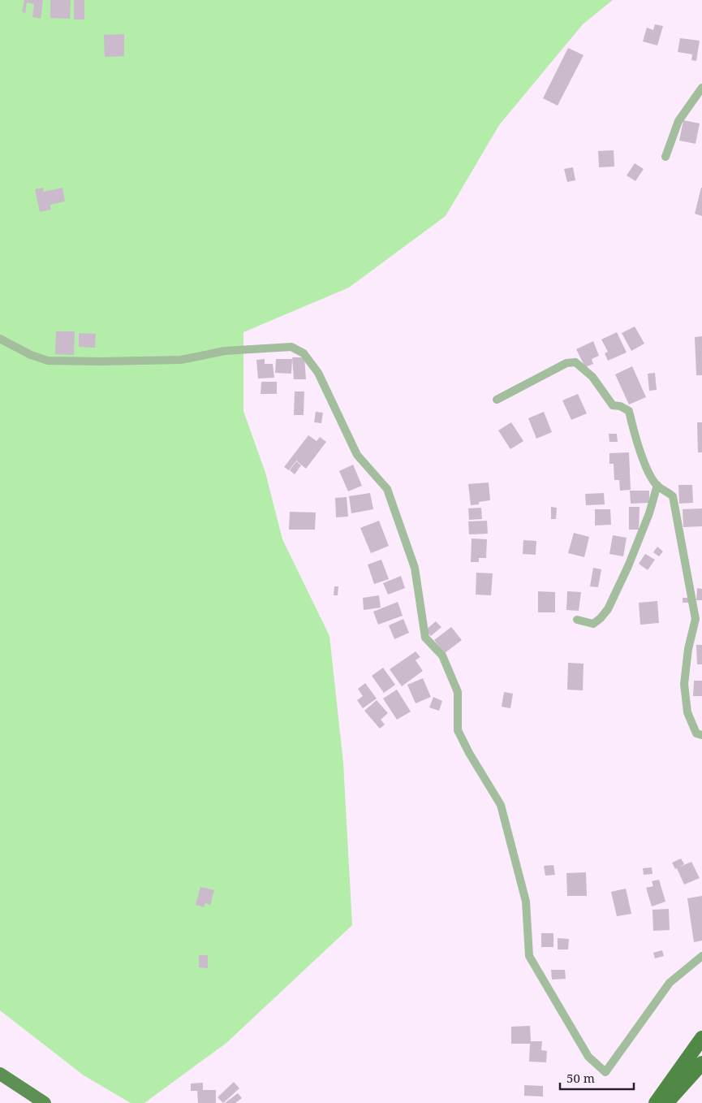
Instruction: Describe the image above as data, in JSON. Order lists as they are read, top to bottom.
{
  "scale_bar": "50 m"
}
